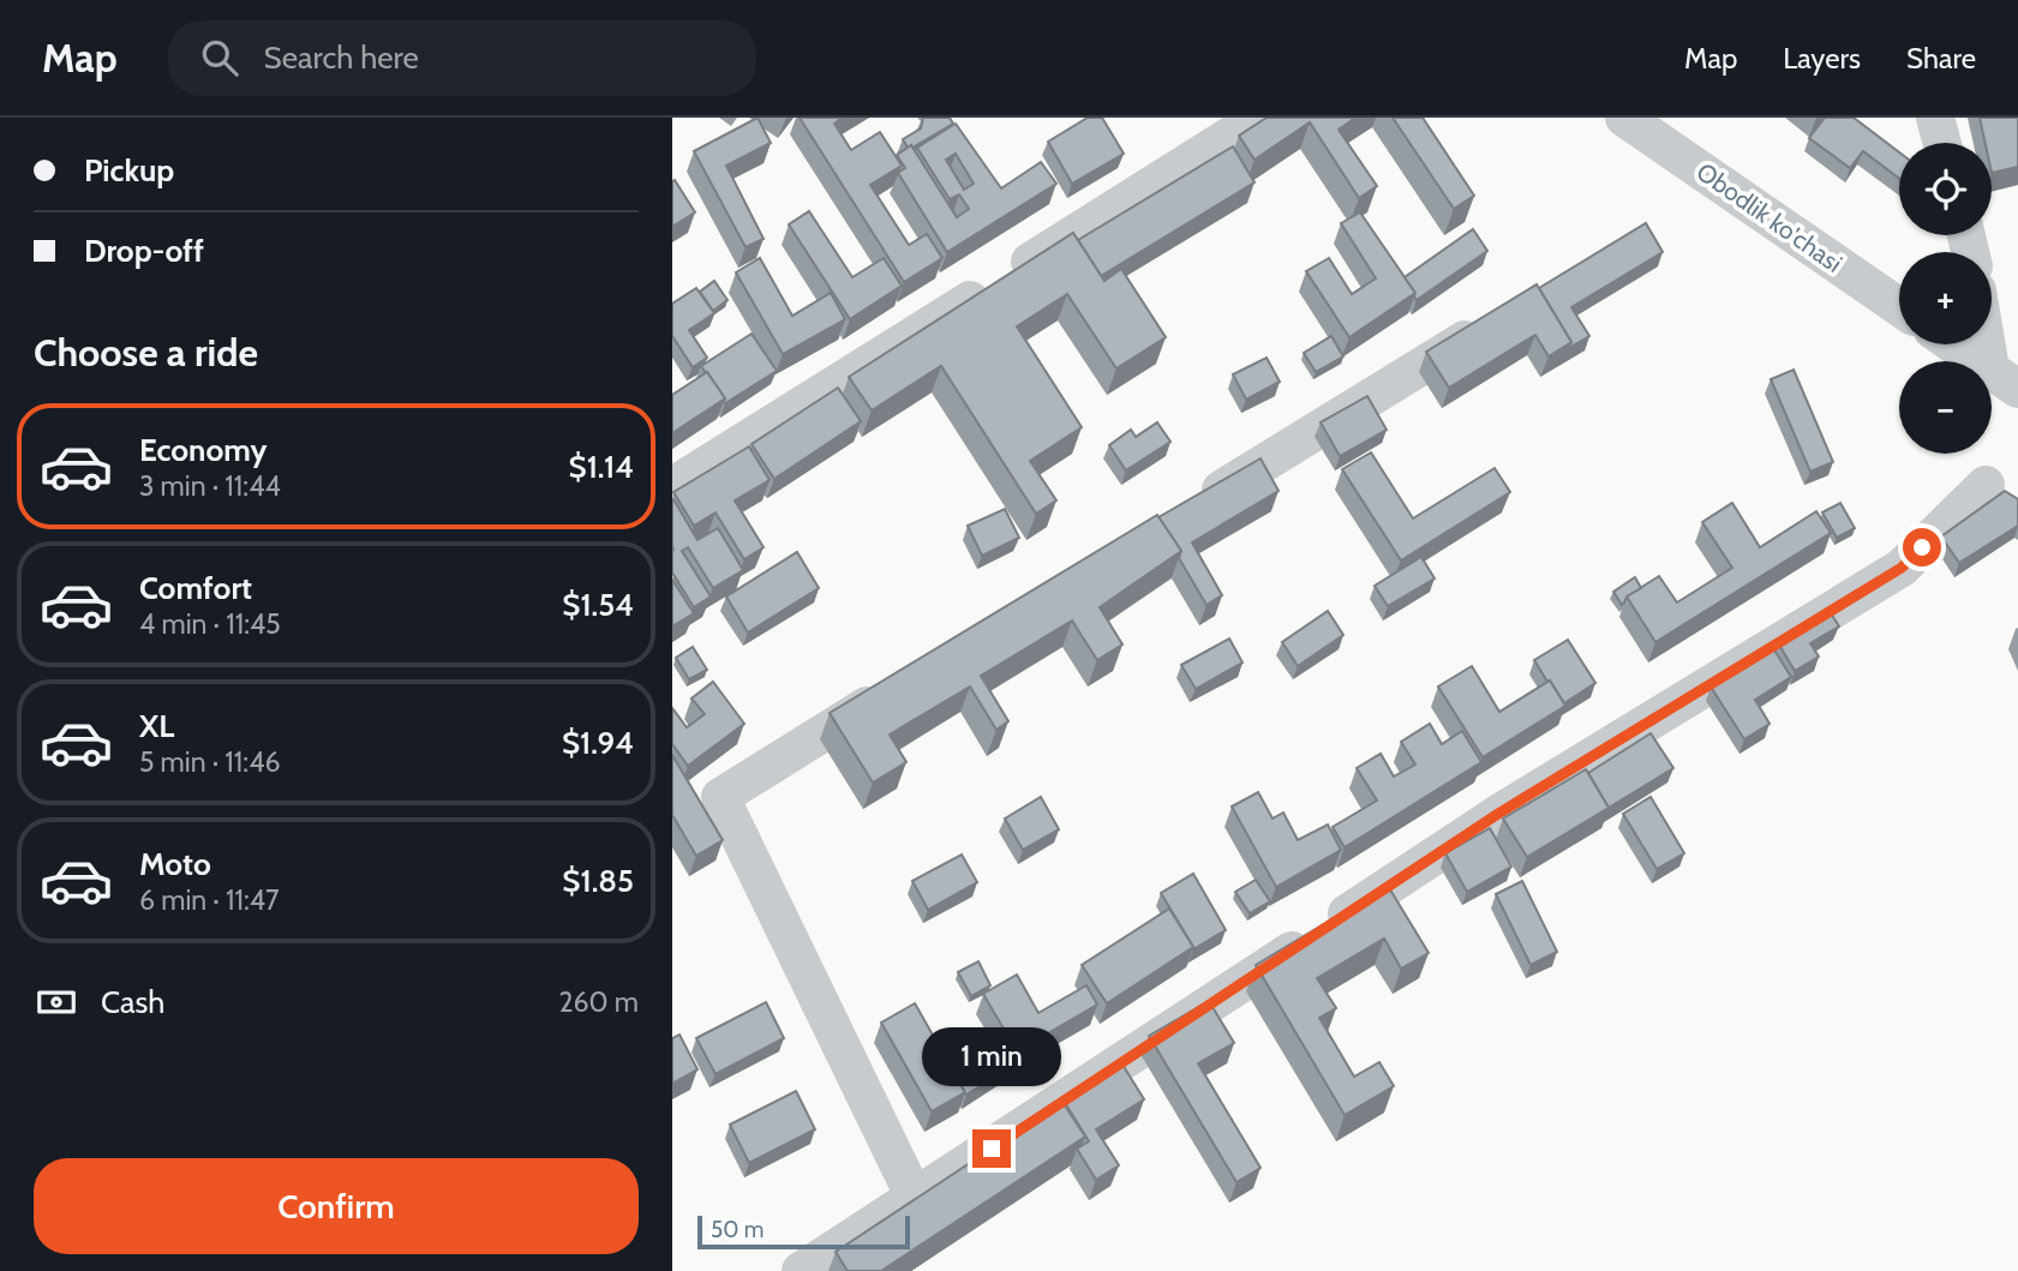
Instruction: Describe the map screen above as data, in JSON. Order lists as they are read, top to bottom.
{
  "streets": {
    "street": ["Obodlik ko'chasi"]
  },
  "scale_bar": "50 m",
  "page": {
    "header": "Map",
    "search": "Search here",
    "nav": ["Map", "Layers", "Share"],
    "banner": ["Pickup", "Drop-off"],
    "map_buttons": ["+", "−"],
    "heading": "Choose a ride",
    "list": [
      {
        "name": "Economy",
        "note": "3 min · 11:44",
        "value": "$1.14"
      },
      {
        "name": "Comfort",
        "note": "4 min · 11:45",
        "value": "$1.54"
      },
      {
        "name": "XL",
        "note": "5 min · 11:46",
        "value": "$1.94"
      },
      {
        "name": "Moto",
        "note": "6 min · 11:47",
        "value": "$1.85"
      }
    ],
    "pay": ["Cash", "260 m"],
    "bubble": "1 min",
    "buttons": "Confirm",
    "scale": "50 m"
  }
}
